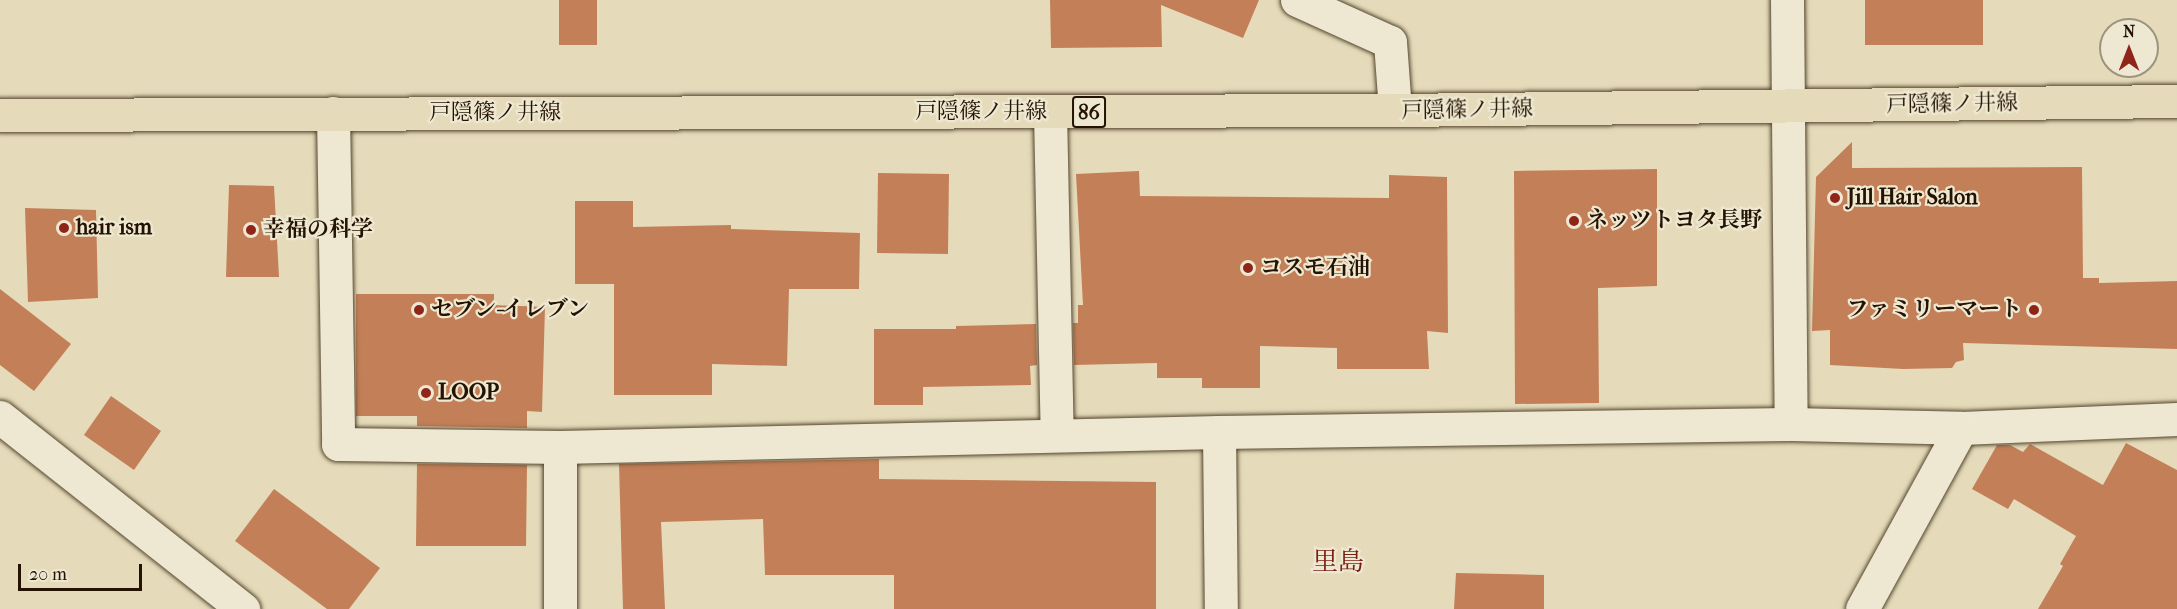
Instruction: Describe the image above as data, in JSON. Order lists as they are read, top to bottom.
{
  "streets": {
    "main road": ["戸隠篠ノ井線", "86"]
  },
  "districts": ["里島"],
  "places": [
    "Jill Hair Salon",
    "ネッツトヨタ長野",
    "hair ism",
    "幸福の科学",
    "コスモ石油",
    "セブン-イレブン",
    "ファミリーマート",
    "LOOP"
  ],
  "scale_bar": "20 m",
  "north": "top"
}
